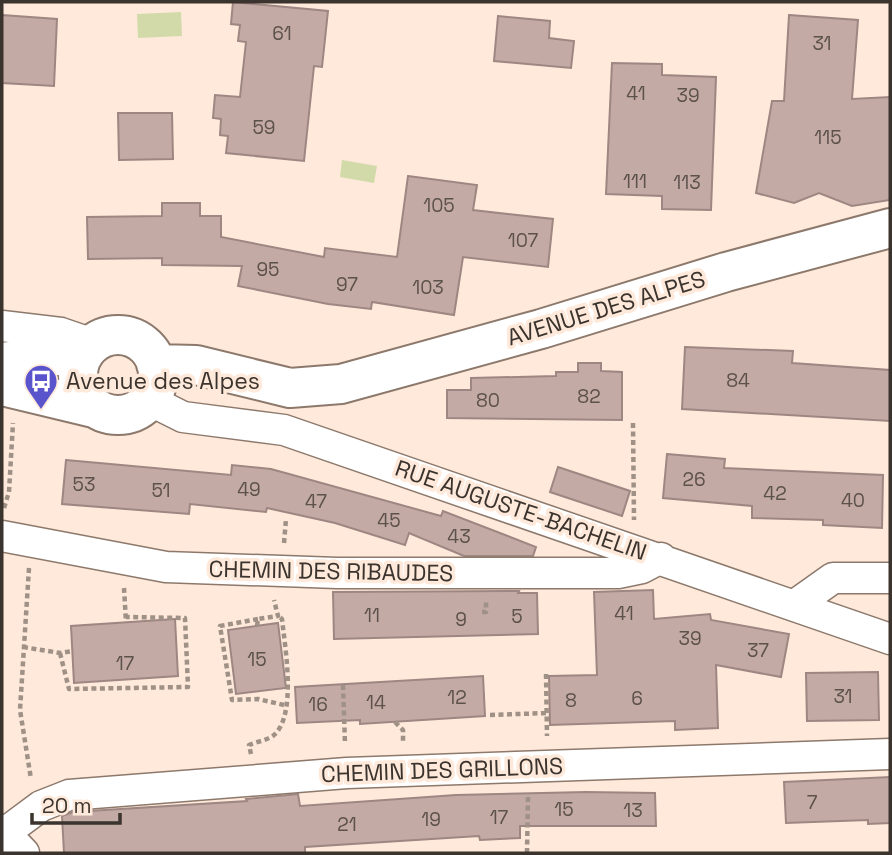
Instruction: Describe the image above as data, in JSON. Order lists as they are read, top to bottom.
{
  "streets": {
    "main road": ["AVENUE DES ALPES"],
    "street": ["RUE AUGUSTE-BACHELIN", "CHEMIN DES RIBAUDES", "CHEMIN DES GRILLONS"]
  },
  "crossings": [
    ["AVENUE DES ALPES", "RUE AUGUSTE-BACHELIN"],
    ["RUE AUGUSTE-BACHELIN", "CHEMIN DES RIBAUDES"]
  ],
  "places": {
    "bus stop": ["Avenue des Alpes"]
  },
  "house_numbers": [
    "61",
    "31",
    "41",
    "39",
    "59",
    "115",
    "111",
    "113",
    "105",
    "107",
    "95",
    "97",
    "103",
    "84",
    "82",
    "80",
    "26",
    "53",
    "49",
    "51",
    "42",
    "40",
    "47",
    "45",
    "43",
    "41",
    "11",
    "5",
    "9",
    "39",
    "37",
    "15",
    "17",
    "31",
    "12",
    "6",
    "8",
    "14",
    "16",
    "7",
    "15",
    "13",
    "17",
    "19",
    "21"
  ],
  "scale_bar": "20 m"
}
